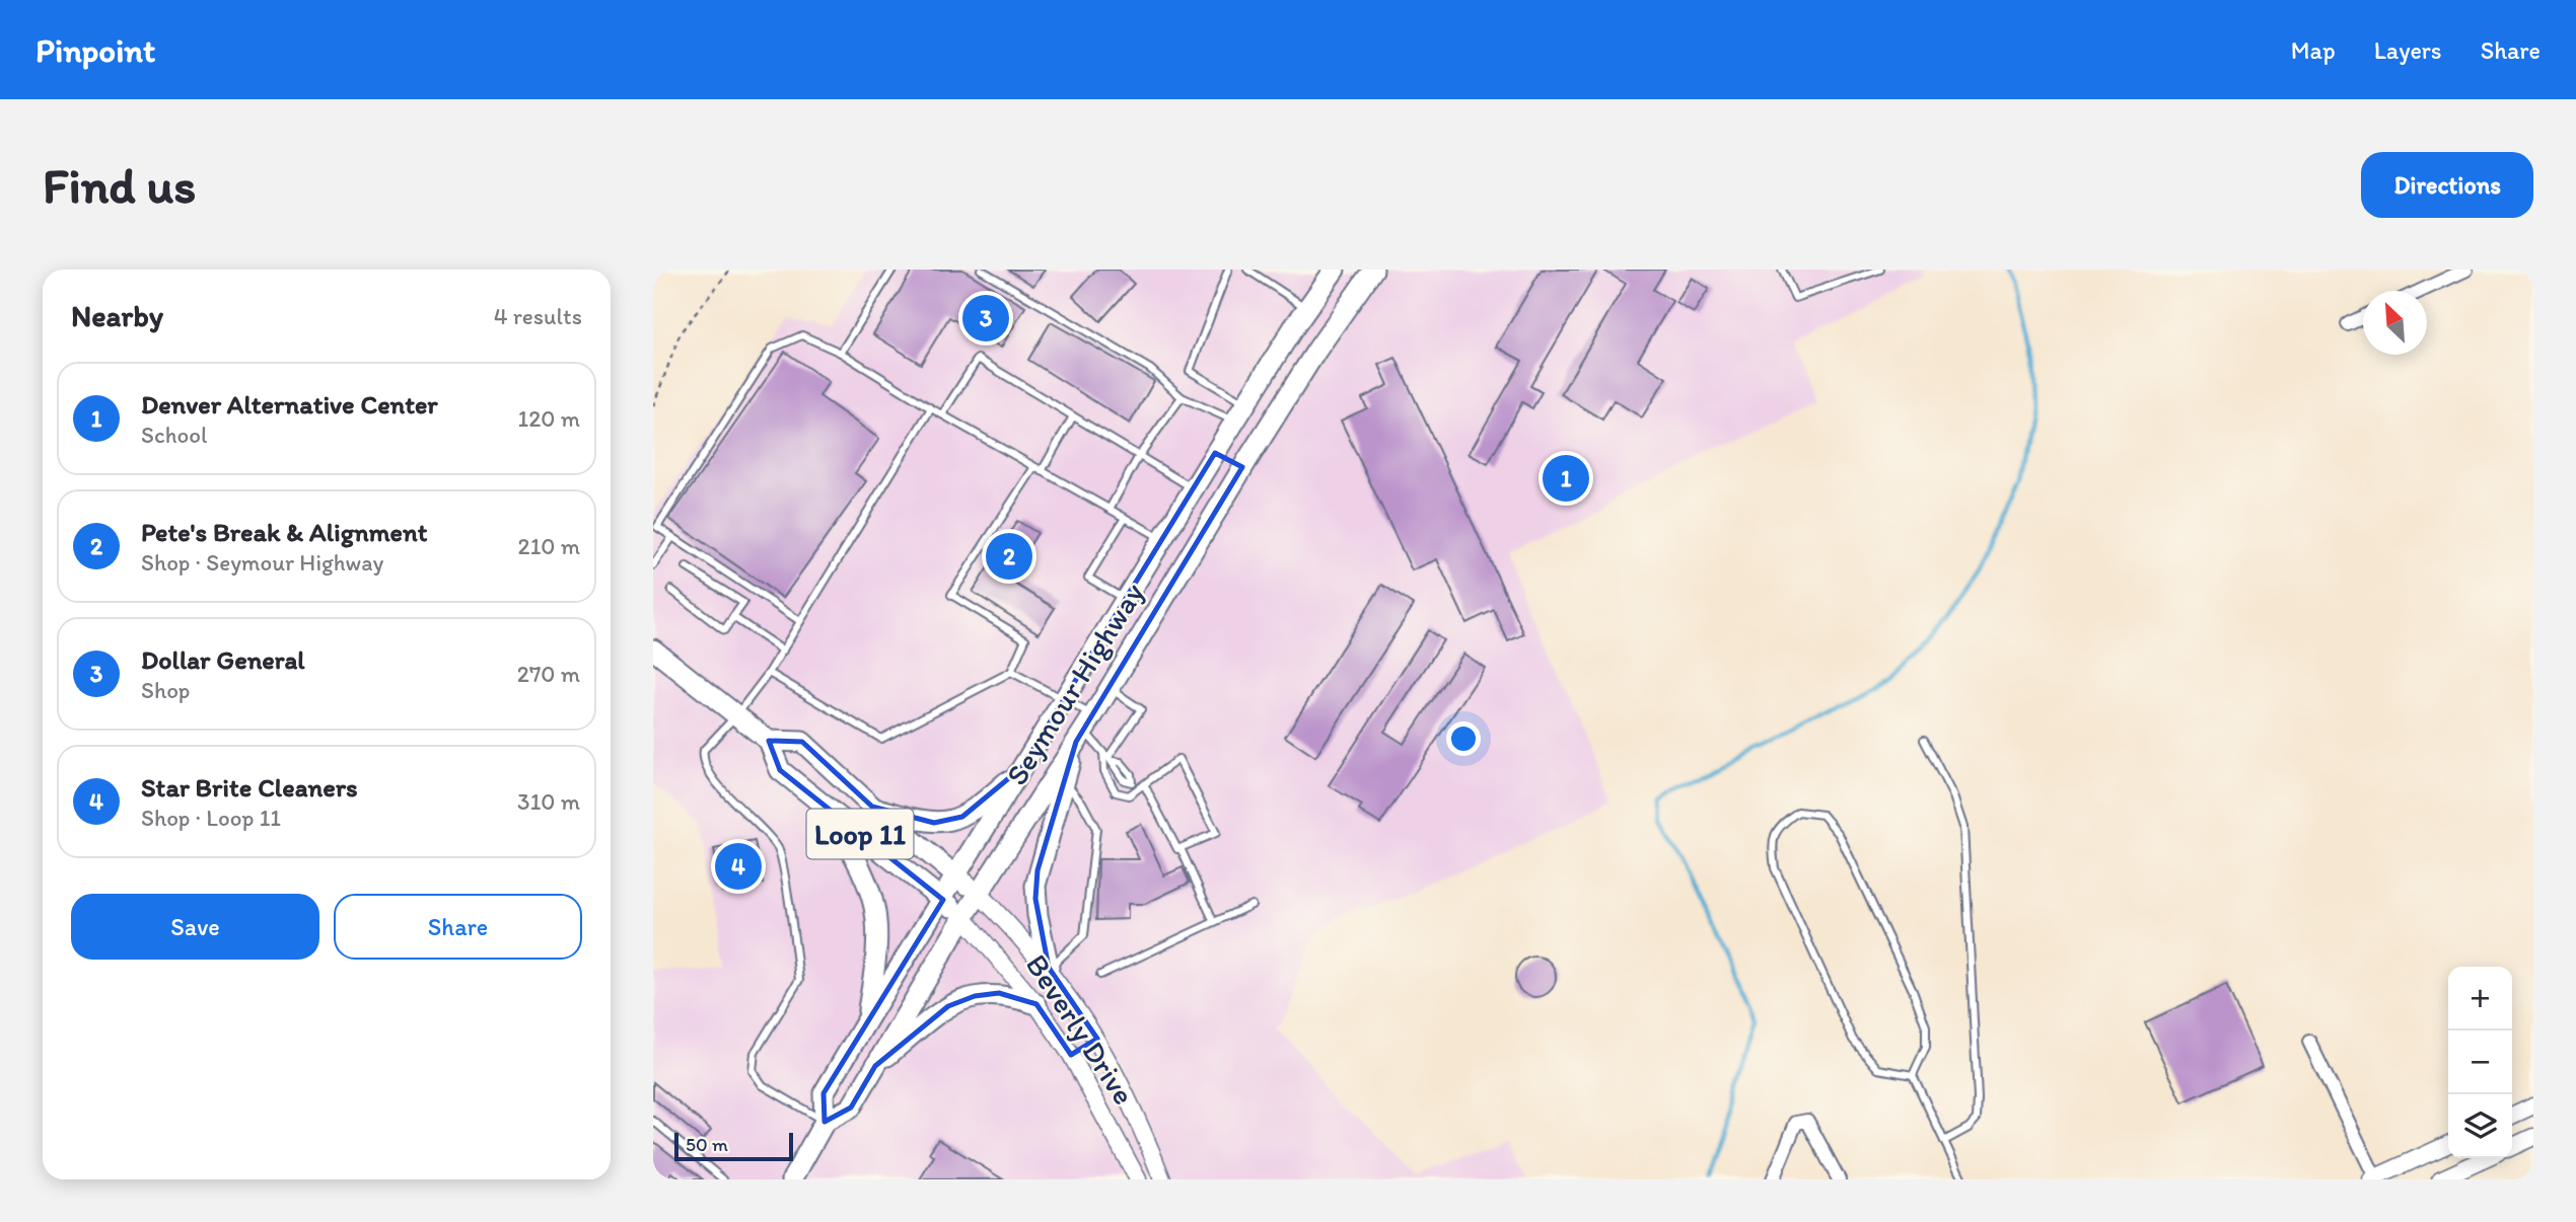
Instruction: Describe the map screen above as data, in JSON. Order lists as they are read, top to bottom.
{
  "streets": {
    "main road": ["Seymour Highway", "Loop 11"],
    "street": ["Beverly Drive"]
  },
  "crossings": [
    ["Seymour Highway", "Loop 11"],
    ["Seymour Highway", "Beverly Drive"],
    ["Loop 11", "Beverly Drive"]
  ],
  "scale_bar": "50 m",
  "north": "top left",
  "page": {
    "header": "Pinpoint",
    "nav": ["Map", "Layers", "Share"],
    "buttons": [
      "Directions",
      ["Save", "Share"]
    ],
    "title": "Find us",
    "heading": ["Nearby", "4 results"],
    "pins": [
      "3",
      "1",
      "2",
      "4"
    ],
    "list": [
      {
        "mark": "1",
        "name": "Denver Alternative Center",
        "note": "School",
        "value": "120 m"
      },
      {
        "mark": "2",
        "name": "Pete's Break & Alignment",
        "note": "Shop · Seymour Highway",
        "value": "210 m"
      },
      {
        "mark": "3",
        "name": "Dollar General",
        "note": "Shop",
        "value": "270 m"
      },
      {
        "mark": "4",
        "name": "Star Brite Cleaners",
        "note": "Shop · Loop 11",
        "value": "310 m"
      }
    ],
    "map_buttons": ["+", "−"],
    "scale": "50 m"
  }
}
